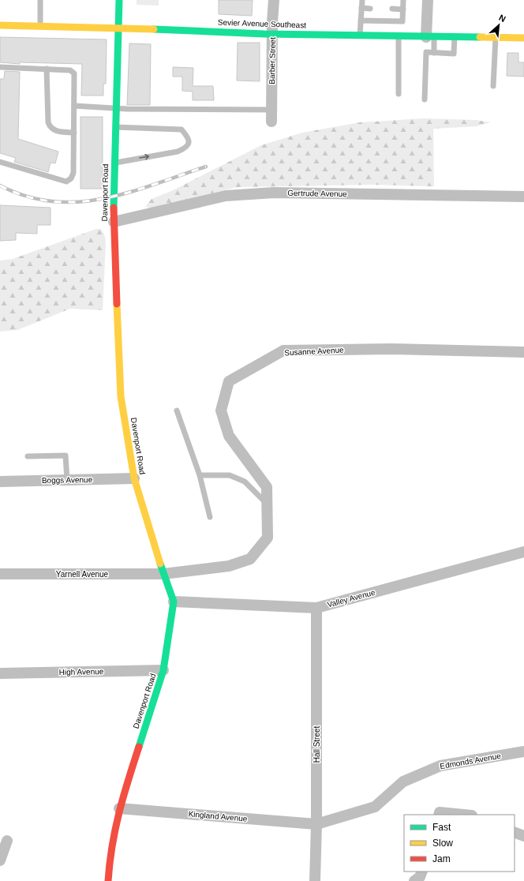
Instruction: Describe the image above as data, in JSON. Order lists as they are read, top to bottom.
{
  "streets": {
    "street": [
      "Sevier Avenue Southeast",
      "Barber Street",
      "Davenport Road",
      "Gertrude Avenue",
      "Susanne Avenue",
      "Boggs Avenue",
      "Yarnell Avenue",
      "Valley Avenue",
      "High Avenue",
      "Hall Street",
      "Edmonds Avenue",
      "Kingland Avenue"
    ]
  },
  "crossings": [
    ["Sevier Avenue Southeast", "Barber Street"],
    ["Sevier Avenue Southeast", "Davenport Road"],
    ["Davenport Road", "Gertrude Avenue"],
    ["Davenport Road", "Susanne Avenue"],
    ["Davenport Road", "Boggs Avenue"],
    ["Davenport Road", "Yarnell Avenue"],
    ["Davenport Road", "Valley Avenue"],
    ["Davenport Road", "High Avenue"],
    ["Davenport Road", "Kingland Avenue"],
    ["Susanne Avenue", "Yarnell Avenue"],
    ["Valley Avenue", "Hall Street"],
    ["Hall Street", "Edmonds Avenue"],
    ["Hall Street", "Kingland Avenue"],
    ["Edmonds Avenue", "Kingland Avenue"]
  ],
  "legend": ["Fast", "Slow", "Jam"],
  "north": "top right"
}
